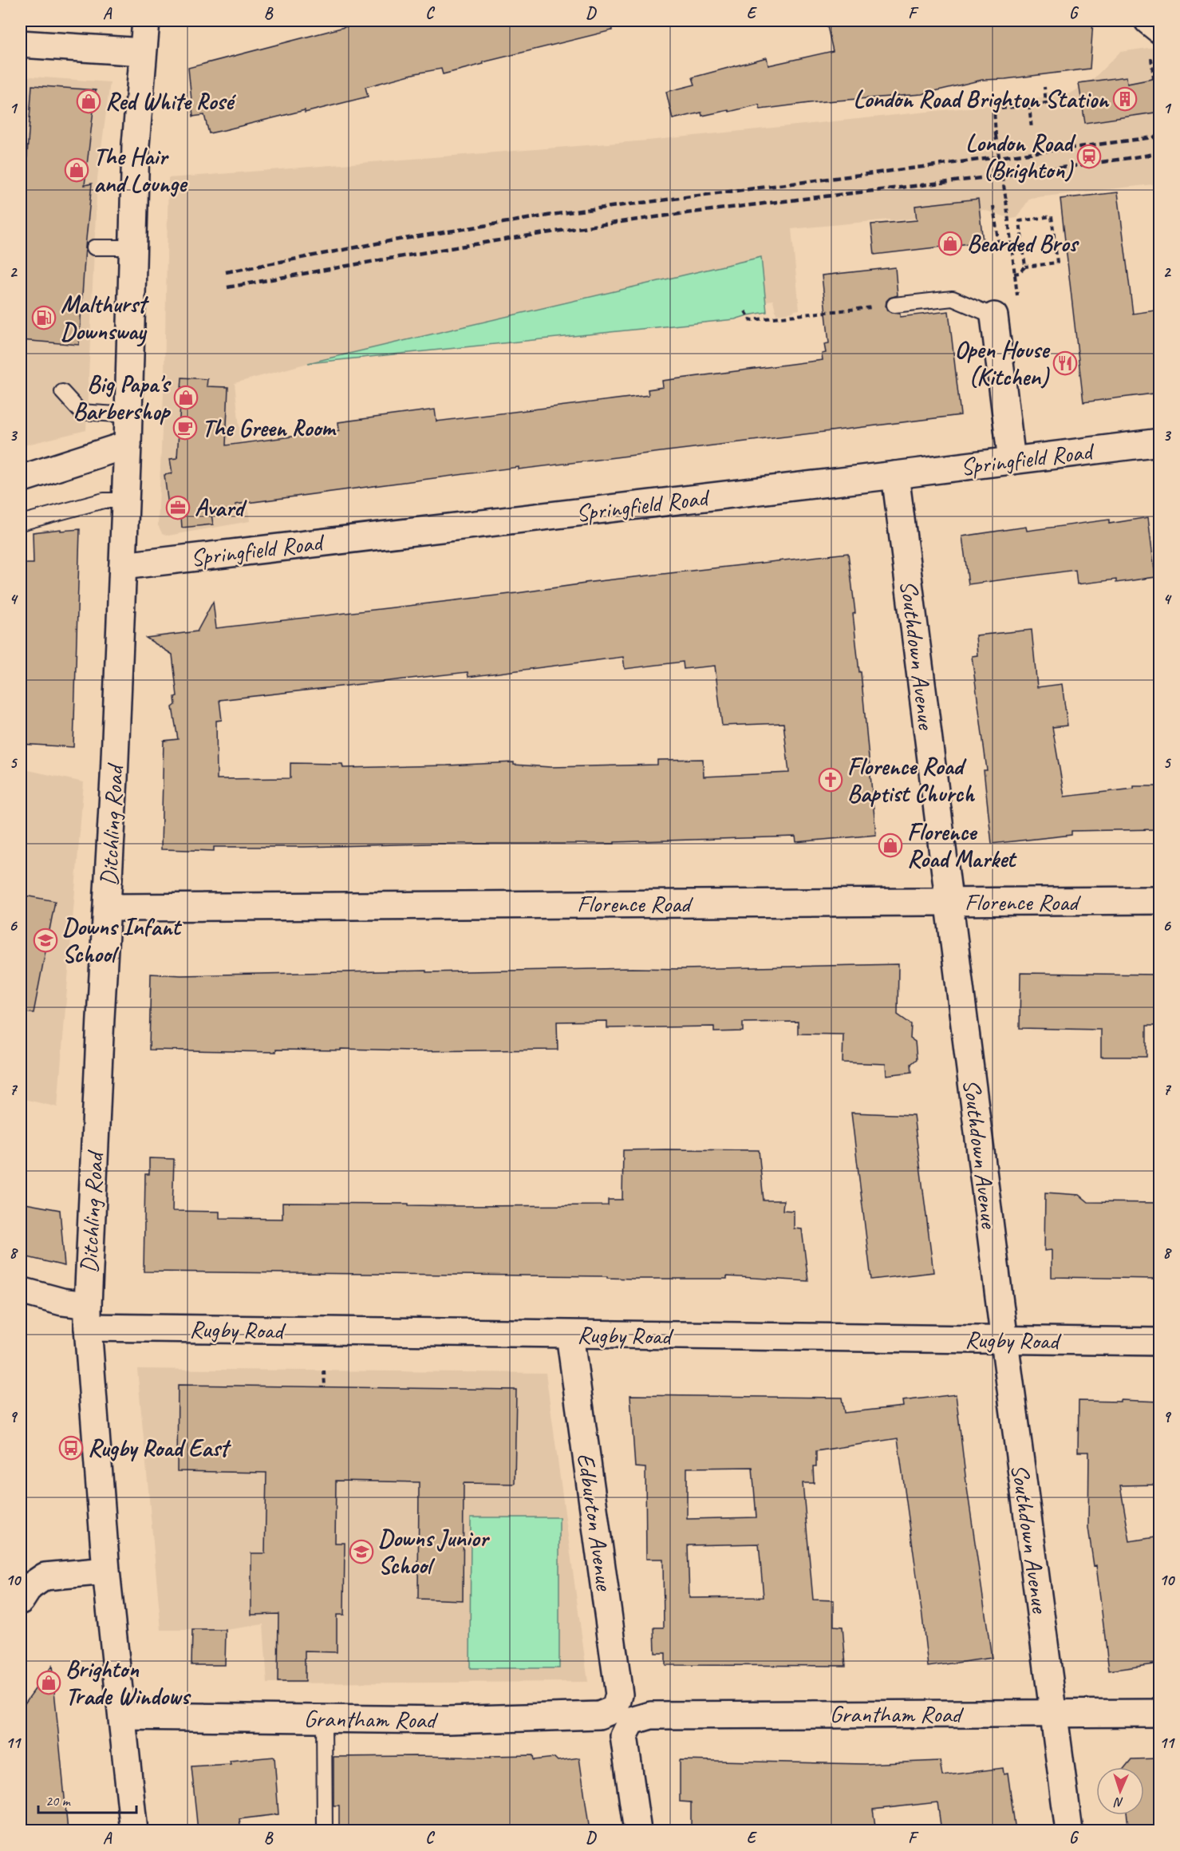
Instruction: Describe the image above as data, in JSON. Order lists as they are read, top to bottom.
{
  "streets": {
    "street": [
      "Springfield Road",
      "Southdown Avenue",
      "Ditchling Road",
      "Florence Road",
      "Rugby Road",
      "Edburton Avenue",
      "Grantham Road"
    ]
  },
  "crossings": [
    ["Springfield Road", "Southdown Avenue"],
    ["Springfield Road", "Ditchling Road"],
    ["Southdown Avenue", "Florence Road"],
    ["Southdown Avenue", "Rugby Road"],
    ["Southdown Avenue", "Grantham Road"],
    ["Ditchling Road", "Florence Road"],
    ["Ditchling Road", "Rugby Road"],
    ["Ditchling Road", "Grantham Road"],
    ["Rugby Road", "Edburton Avenue"],
    ["Edburton Avenue", "Grantham Road"]
  ],
  "places": {
    "building": ["London Road Brighton Station"],
    "shop": [
      "Red White Rosé",
      "The Hair and Lounge",
      "Bearded Bros",
      "Big Papa's Barbershop",
      "Florence Road Market",
      "Brighton Trade Windows"
    ],
    "station": ["London Road (Brighton)"],
    "fuel station": ["Malthurst Downsway"],
    "restaurant": ["Open House (Kitchen)"],
    "cafe": ["The Green Room"],
    "office": ["Avard"],
    "church": ["Florence Road Baptist Church"],
    "school or university": ["Downs Infant School", "Downs Junior School"],
    "bus stop": ["Rugby Road East"]
  },
  "scale_bar": "20 m",
  "north": "bottom",
  "grid": {
    "columns": [
      "A",
      "B",
      "C",
      "D",
      "E",
      "F",
      "G"
    ],
    "rows": [
      "1",
      "2",
      "3",
      "4",
      "5",
      "6",
      "7",
      "8",
      "9",
      "10",
      "11"
    ]
  }
}
